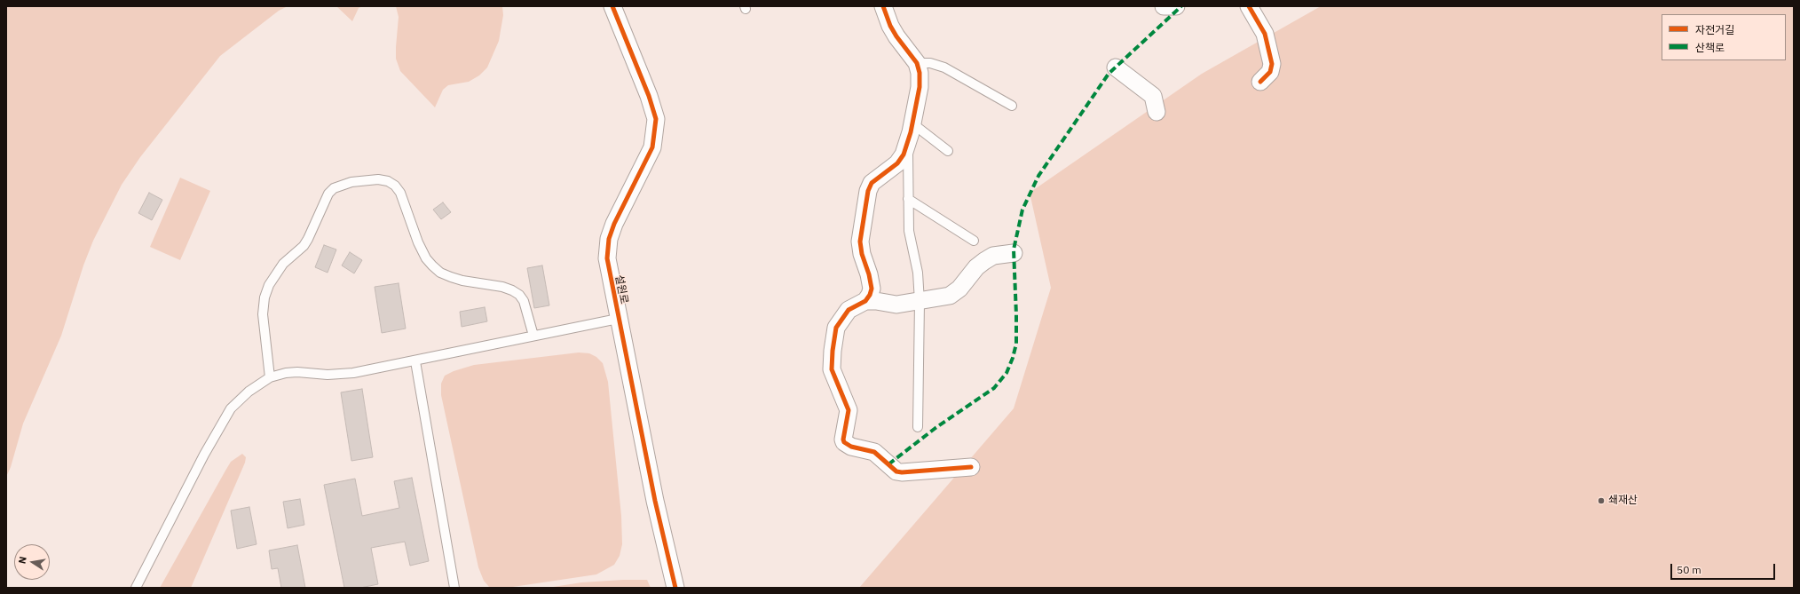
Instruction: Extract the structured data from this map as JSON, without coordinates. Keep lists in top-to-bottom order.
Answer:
{
  "streets": {
    "street": ["설원로"]
  },
  "places": ["쇄재산"],
  "legend": ["자전거길", "산책로"],
  "scale_bar": "50 m",
  "north": "left"
}
